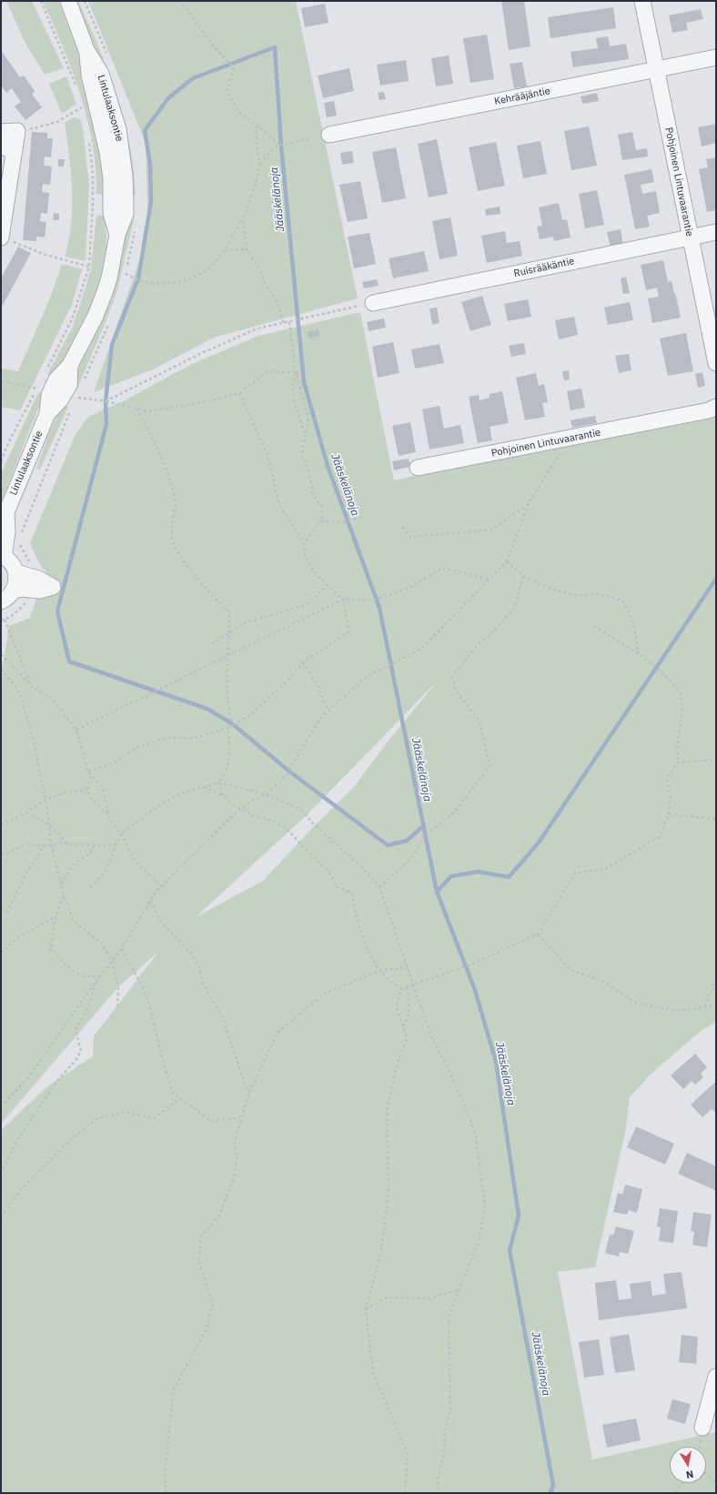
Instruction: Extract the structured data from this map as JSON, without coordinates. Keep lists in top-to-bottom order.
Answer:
{
  "streets": {
    "street": [
      "Kehrääjäntie",
      "Lintulaaksontie",
      "Pohjoinen Lintuvaarantie",
      "Ruisrääkäntie"
    ]
  },
  "crossings": [
    ["Kehrääjäntie", "Pohjoinen Lintuvaarantie"],
    ["Pohjoinen Lintuvaarantie", "Ruisrääkäntie"]
  ],
  "water": ["Jääskelänoja"],
  "north": "bottom"
}
